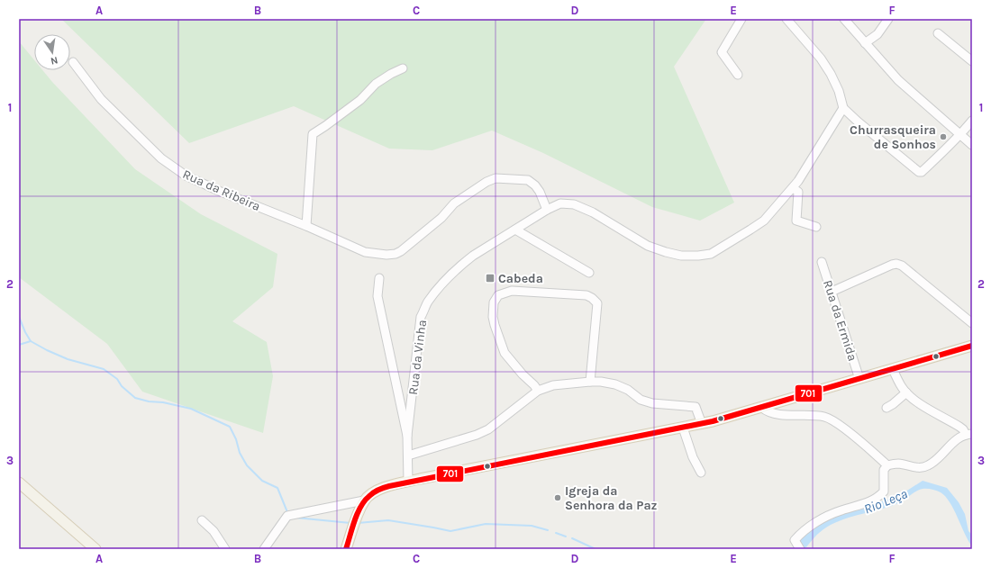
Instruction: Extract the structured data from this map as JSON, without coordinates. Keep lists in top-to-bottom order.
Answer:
{
  "streets": {
    "street": ["Rua da Ribeira", "Rua da Ermida", "Rua da Vinha"]
  },
  "crossings": [
    ["Rua da Ribeira", "Rua da Vinha"]
  ],
  "water": ["Rio Leça"],
  "places": {
    "other": ["Churrasqueira de Sonhos", "Igreja da Senhora da Paz"],
    "transit": ["Cabeda"]
  },
  "lines": ["transit line 701"],
  "north": "bottom",
  "grid": {
    "columns": [
      "A",
      "B",
      "C",
      "D",
      "E",
      "F"
    ],
    "rows": ["1", "2", "3"]
  }
}
